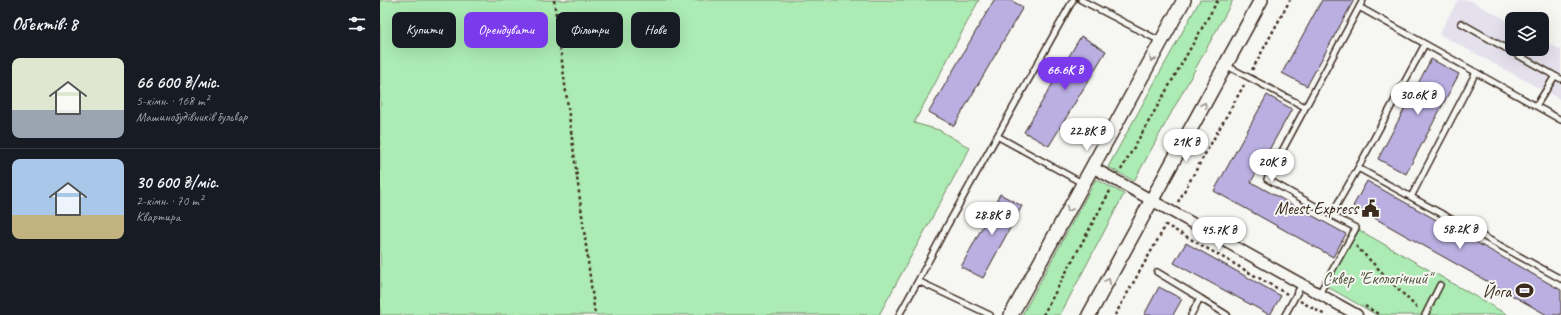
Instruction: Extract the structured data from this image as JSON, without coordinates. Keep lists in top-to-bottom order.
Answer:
{
  "parks": ["Сквер \"Екологічний\""],
  "places": {
    "public building": ["Meest Express"],
    "sports": ["Йога"]
  },
  "page": {
    "heading": "Об’єктів: 8",
    "chip": [
      "Купити",
      "Орендувати",
      "Фільтри",
      "Нове"
    ],
    "list": [
      {
        "name": "66 600 ₴/міс.",
        "note": "5-кімн. · 168 m² · Машинобудівників бульвар"
      },
      {
        "name": "30 600 ₴/міс.",
        "note": "2-кімн. · 70 m² · Квартира"
      }
    ],
    "price": [
      "66.6K ₴",
      "30.6K ₴",
      "22.8K ₴",
      "21K ₴",
      "20K ₴",
      "28.8K ₴",
      "58.2K ₴",
      "45.7K ₴"
    ]
  }
}
